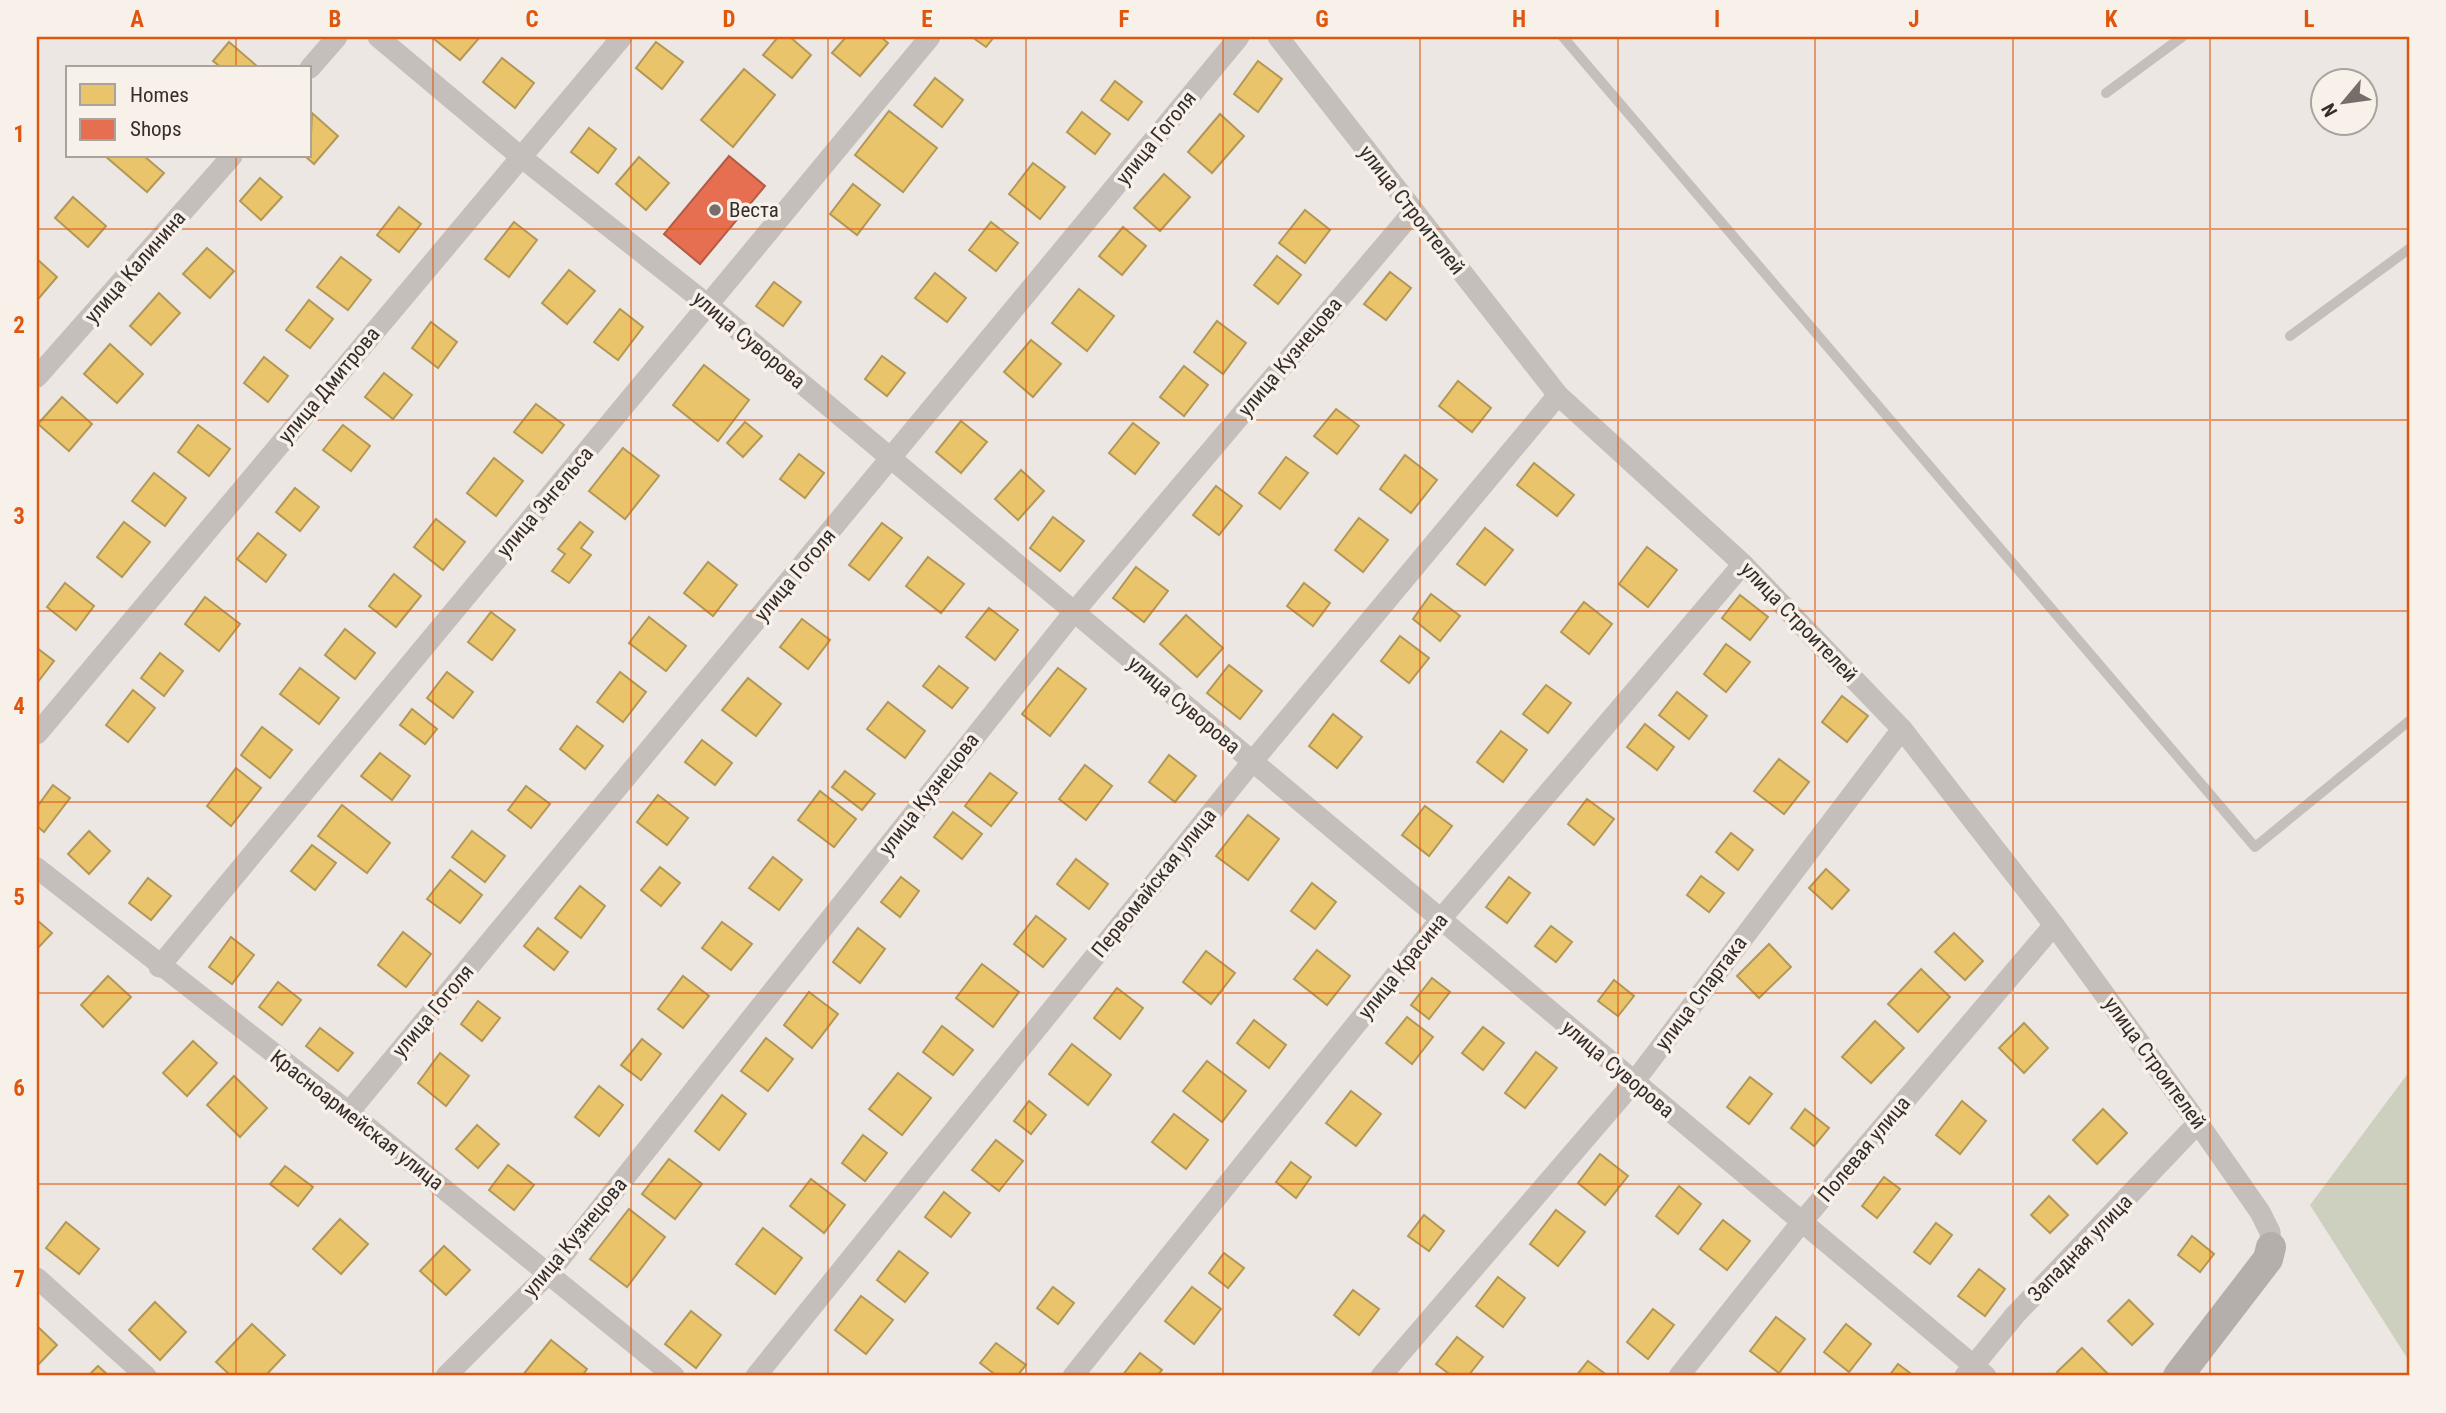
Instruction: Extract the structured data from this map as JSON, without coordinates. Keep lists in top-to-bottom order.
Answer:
{
  "streets": {
    "street": [
      "улица Гоголя",
      "улица Строителей",
      "улица Калинина",
      "улица Суворова",
      "улица Кузнецова",
      "улица Дмитрова",
      "улица Энгельса",
      "Первомайская улица",
      "улица Красина",
      "улица Спартака",
      "Красноармейская улица",
      "Полевая улица",
      "Западная улица"
    ]
  },
  "crossings": [
    ["улица Гоголя", "улица Суворова"],
    ["улица Гоголя", "Красноармейская улица"],
    ["улица Строителей", "улица Кузнецова"],
    ["улица Строителей", "Первомайская улица"],
    ["улица Строителей", "улица Красина"],
    ["улица Строителей", "улица Спартака"],
    ["улица Строителей", "Полевая улица"],
    ["улица Строителей", "Западная улица"],
    ["улица Суворова", "улица Кузнецова"],
    ["улица Суворова", "улица Дмитрова"],
    ["улица Суворова", "улица Энгельса"],
    ["улица Суворова", "Первомайская улица"],
    ["улица Суворова", "улица Красина"],
    ["улица Суворова", "улица Спартака"],
    ["улица Суворова", "Полевая улица"],
    ["улица Суворова", "Западная улица"],
    ["улица Кузнецова", "Красноармейская улица"],
    ["улица Энгельса", "Красноармейская улица"]
  ],
  "places": ["Веста"],
  "legend": ["Homes", "Shops"],
  "north": "bottom left",
  "grid": {
    "columns": [
      "A",
      "B",
      "C",
      "D",
      "E",
      "F",
      "G",
      "H",
      "I",
      "J",
      "K",
      "L"
    ],
    "rows": [
      "1",
      "2",
      "3",
      "4",
      "5",
      "6",
      "7"
    ]
  }
}
